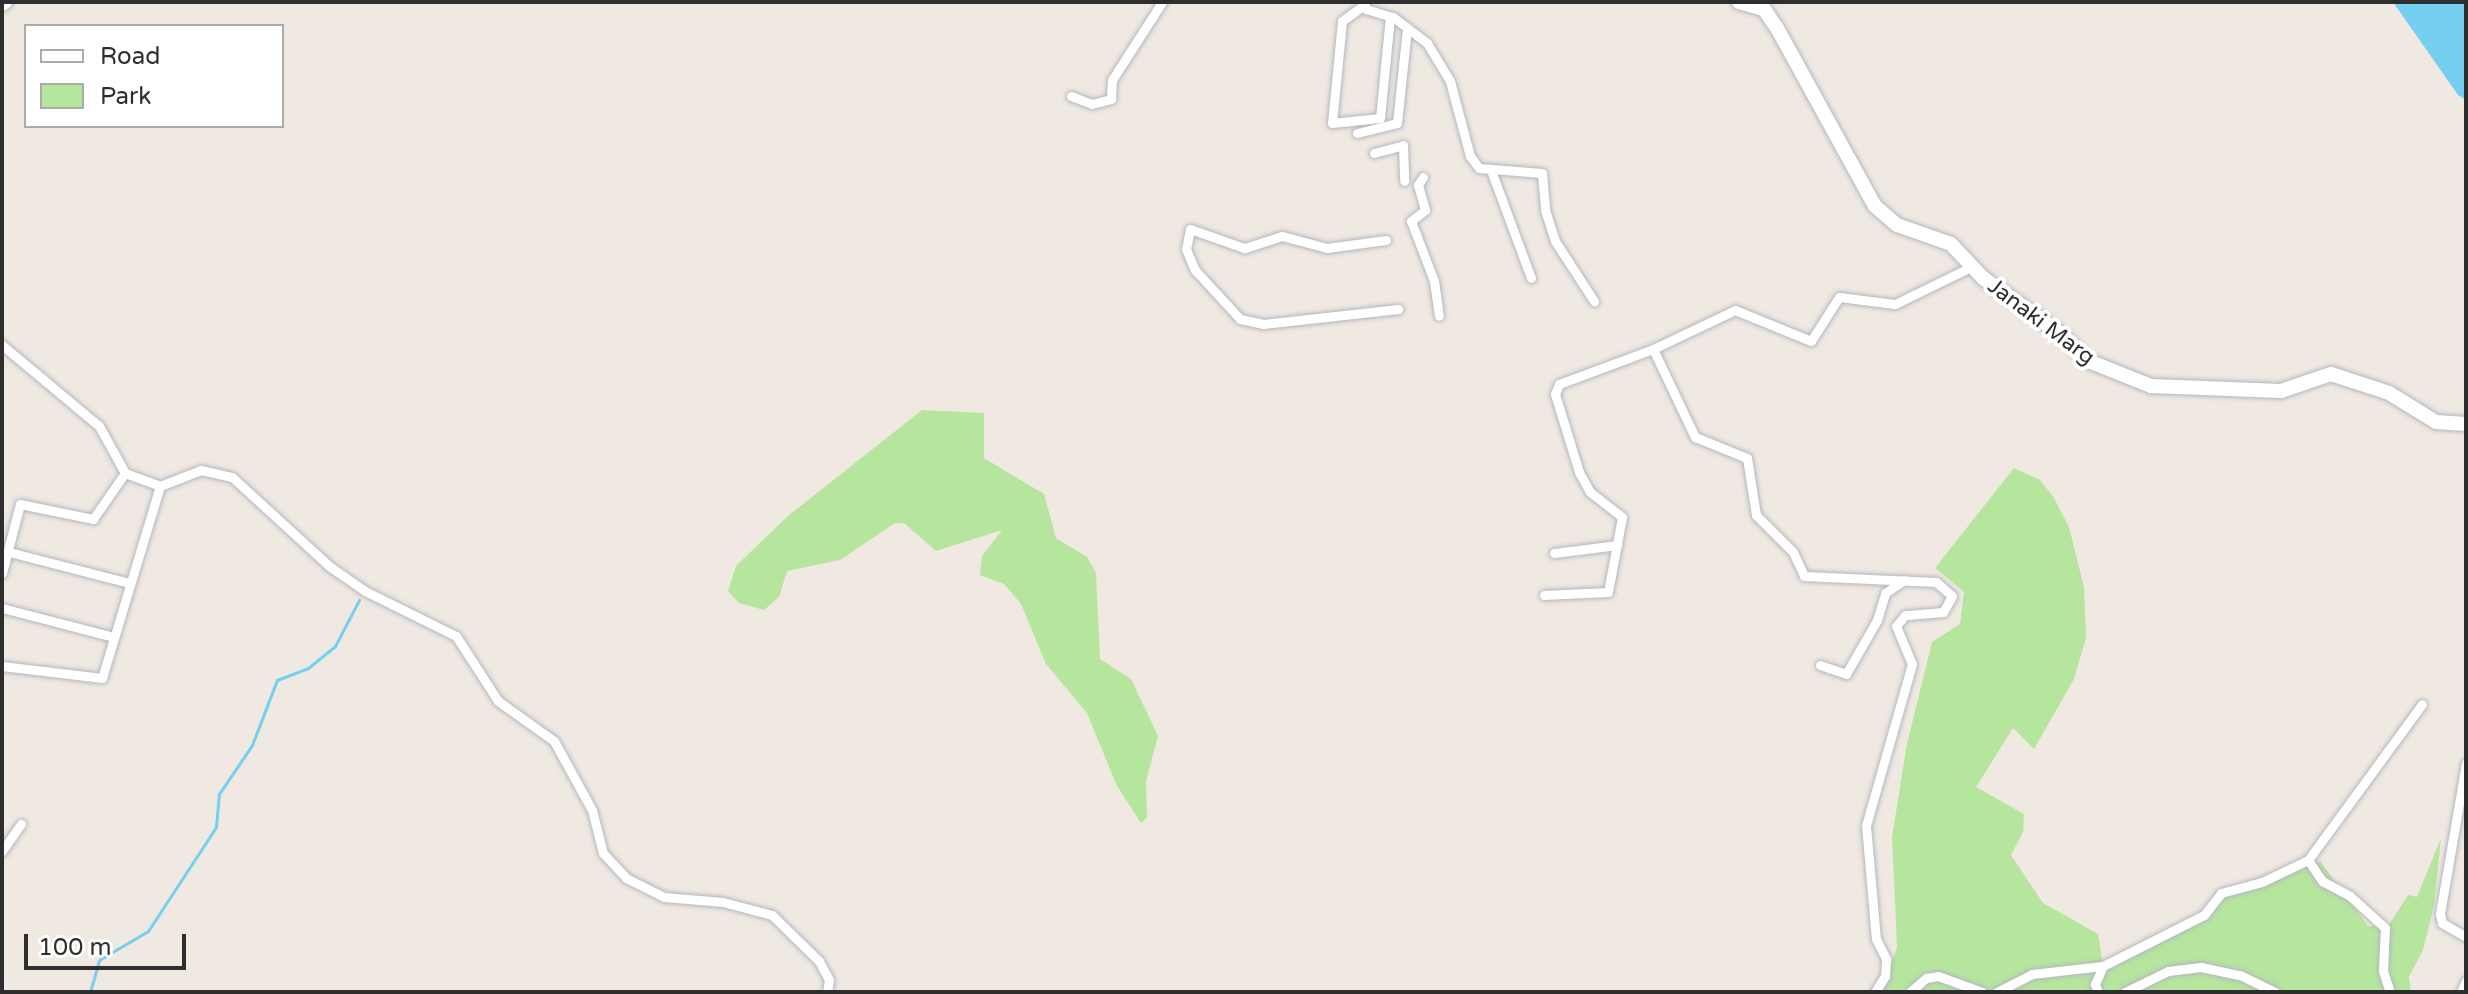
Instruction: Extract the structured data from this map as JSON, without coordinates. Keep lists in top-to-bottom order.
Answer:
{
  "streets": {
    "street": ["Janaki Marg"]
  },
  "legend": ["Road", "Park"],
  "scale_bar": "100 m"
}
